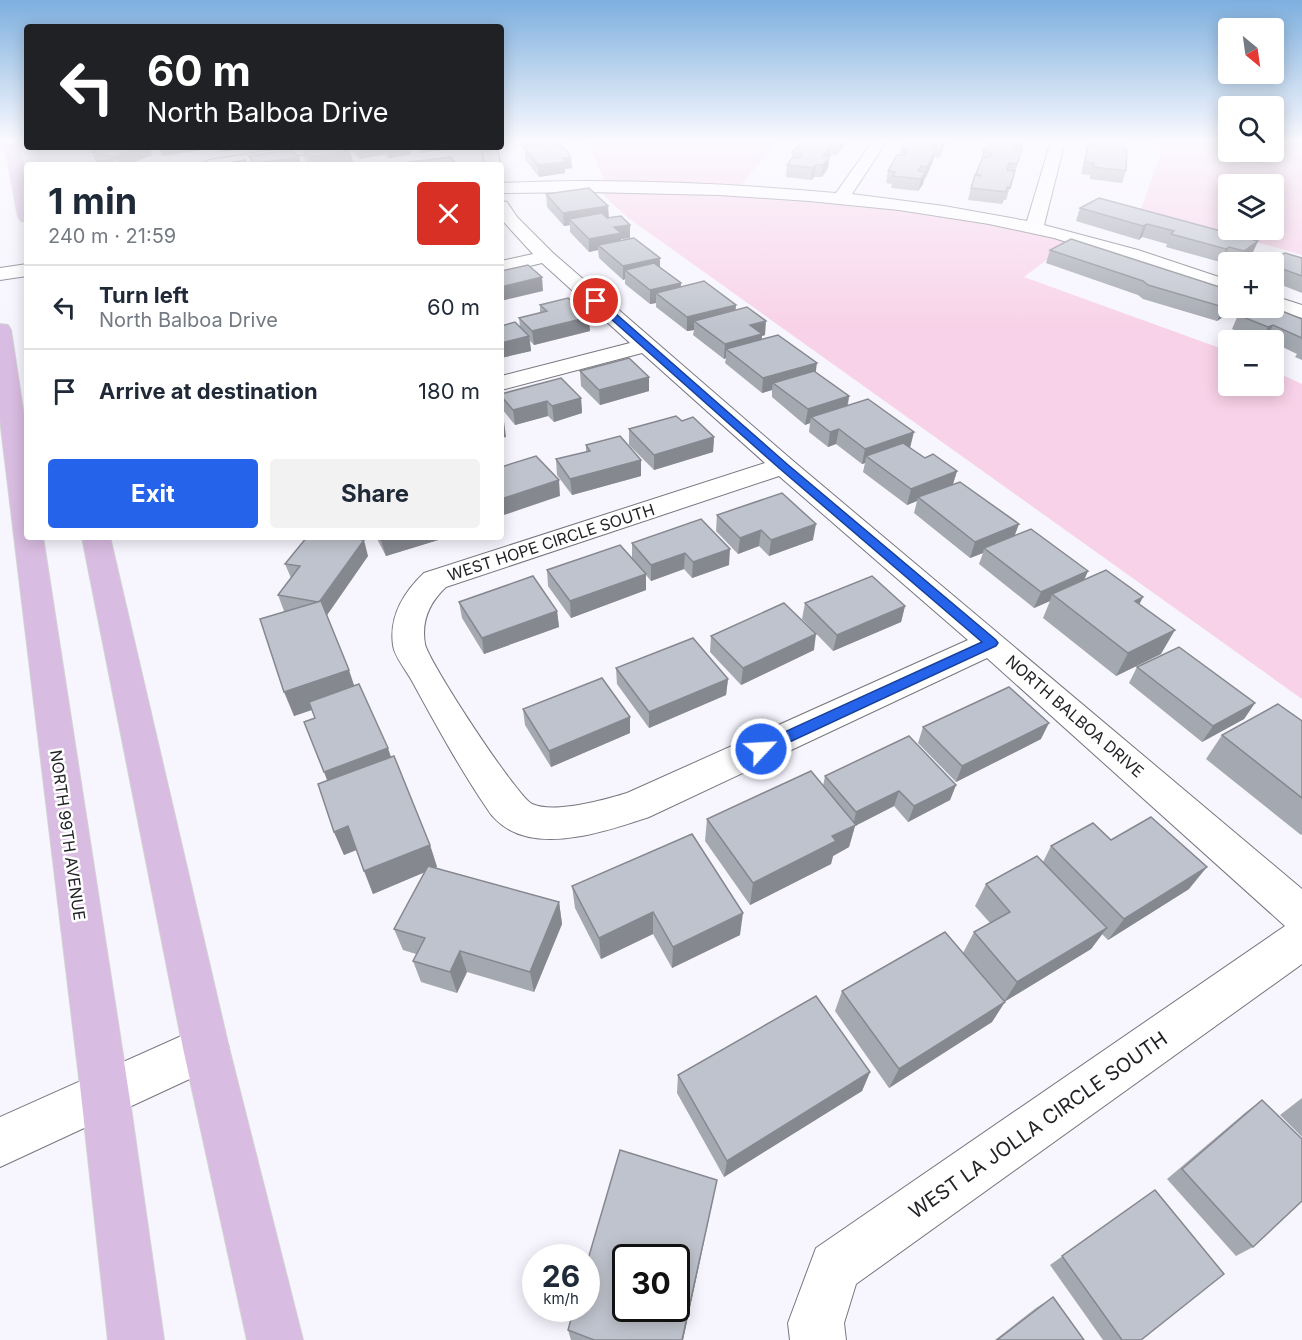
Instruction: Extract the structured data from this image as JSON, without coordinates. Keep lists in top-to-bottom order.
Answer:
{
  "streets": {
    "main road": ["NORTH 99TH AVENUE"],
    "street": ["WEST HOPE CIRCLE SOUTH", "NORTH BALBOA DRIVE", "WEST LA JOLLA CIRCLE SOUTH"]
  },
  "crossings": [
    ["WEST HOPE CIRCLE SOUTH", "NORTH BALBOA DRIVE"]
  ],
  "north": "bottom right",
  "page": {
    "map_buttons": ["+", "−"],
    "turn": ["60 m", "North Balboa Drive"],
    "heading": ["1 min", "240 m · 21:59"],
    "list": [
      {
        "name": "Turn left",
        "note": "North Balboa Drive",
        "value": "60 m"
      },
      {
        "name": "Arrive at destination",
        "value": "180 m"
      }
    ],
    "buttons": ["Exit", "Share"],
    "speed": "26 km/h",
    "limit": "30"
  }
}
